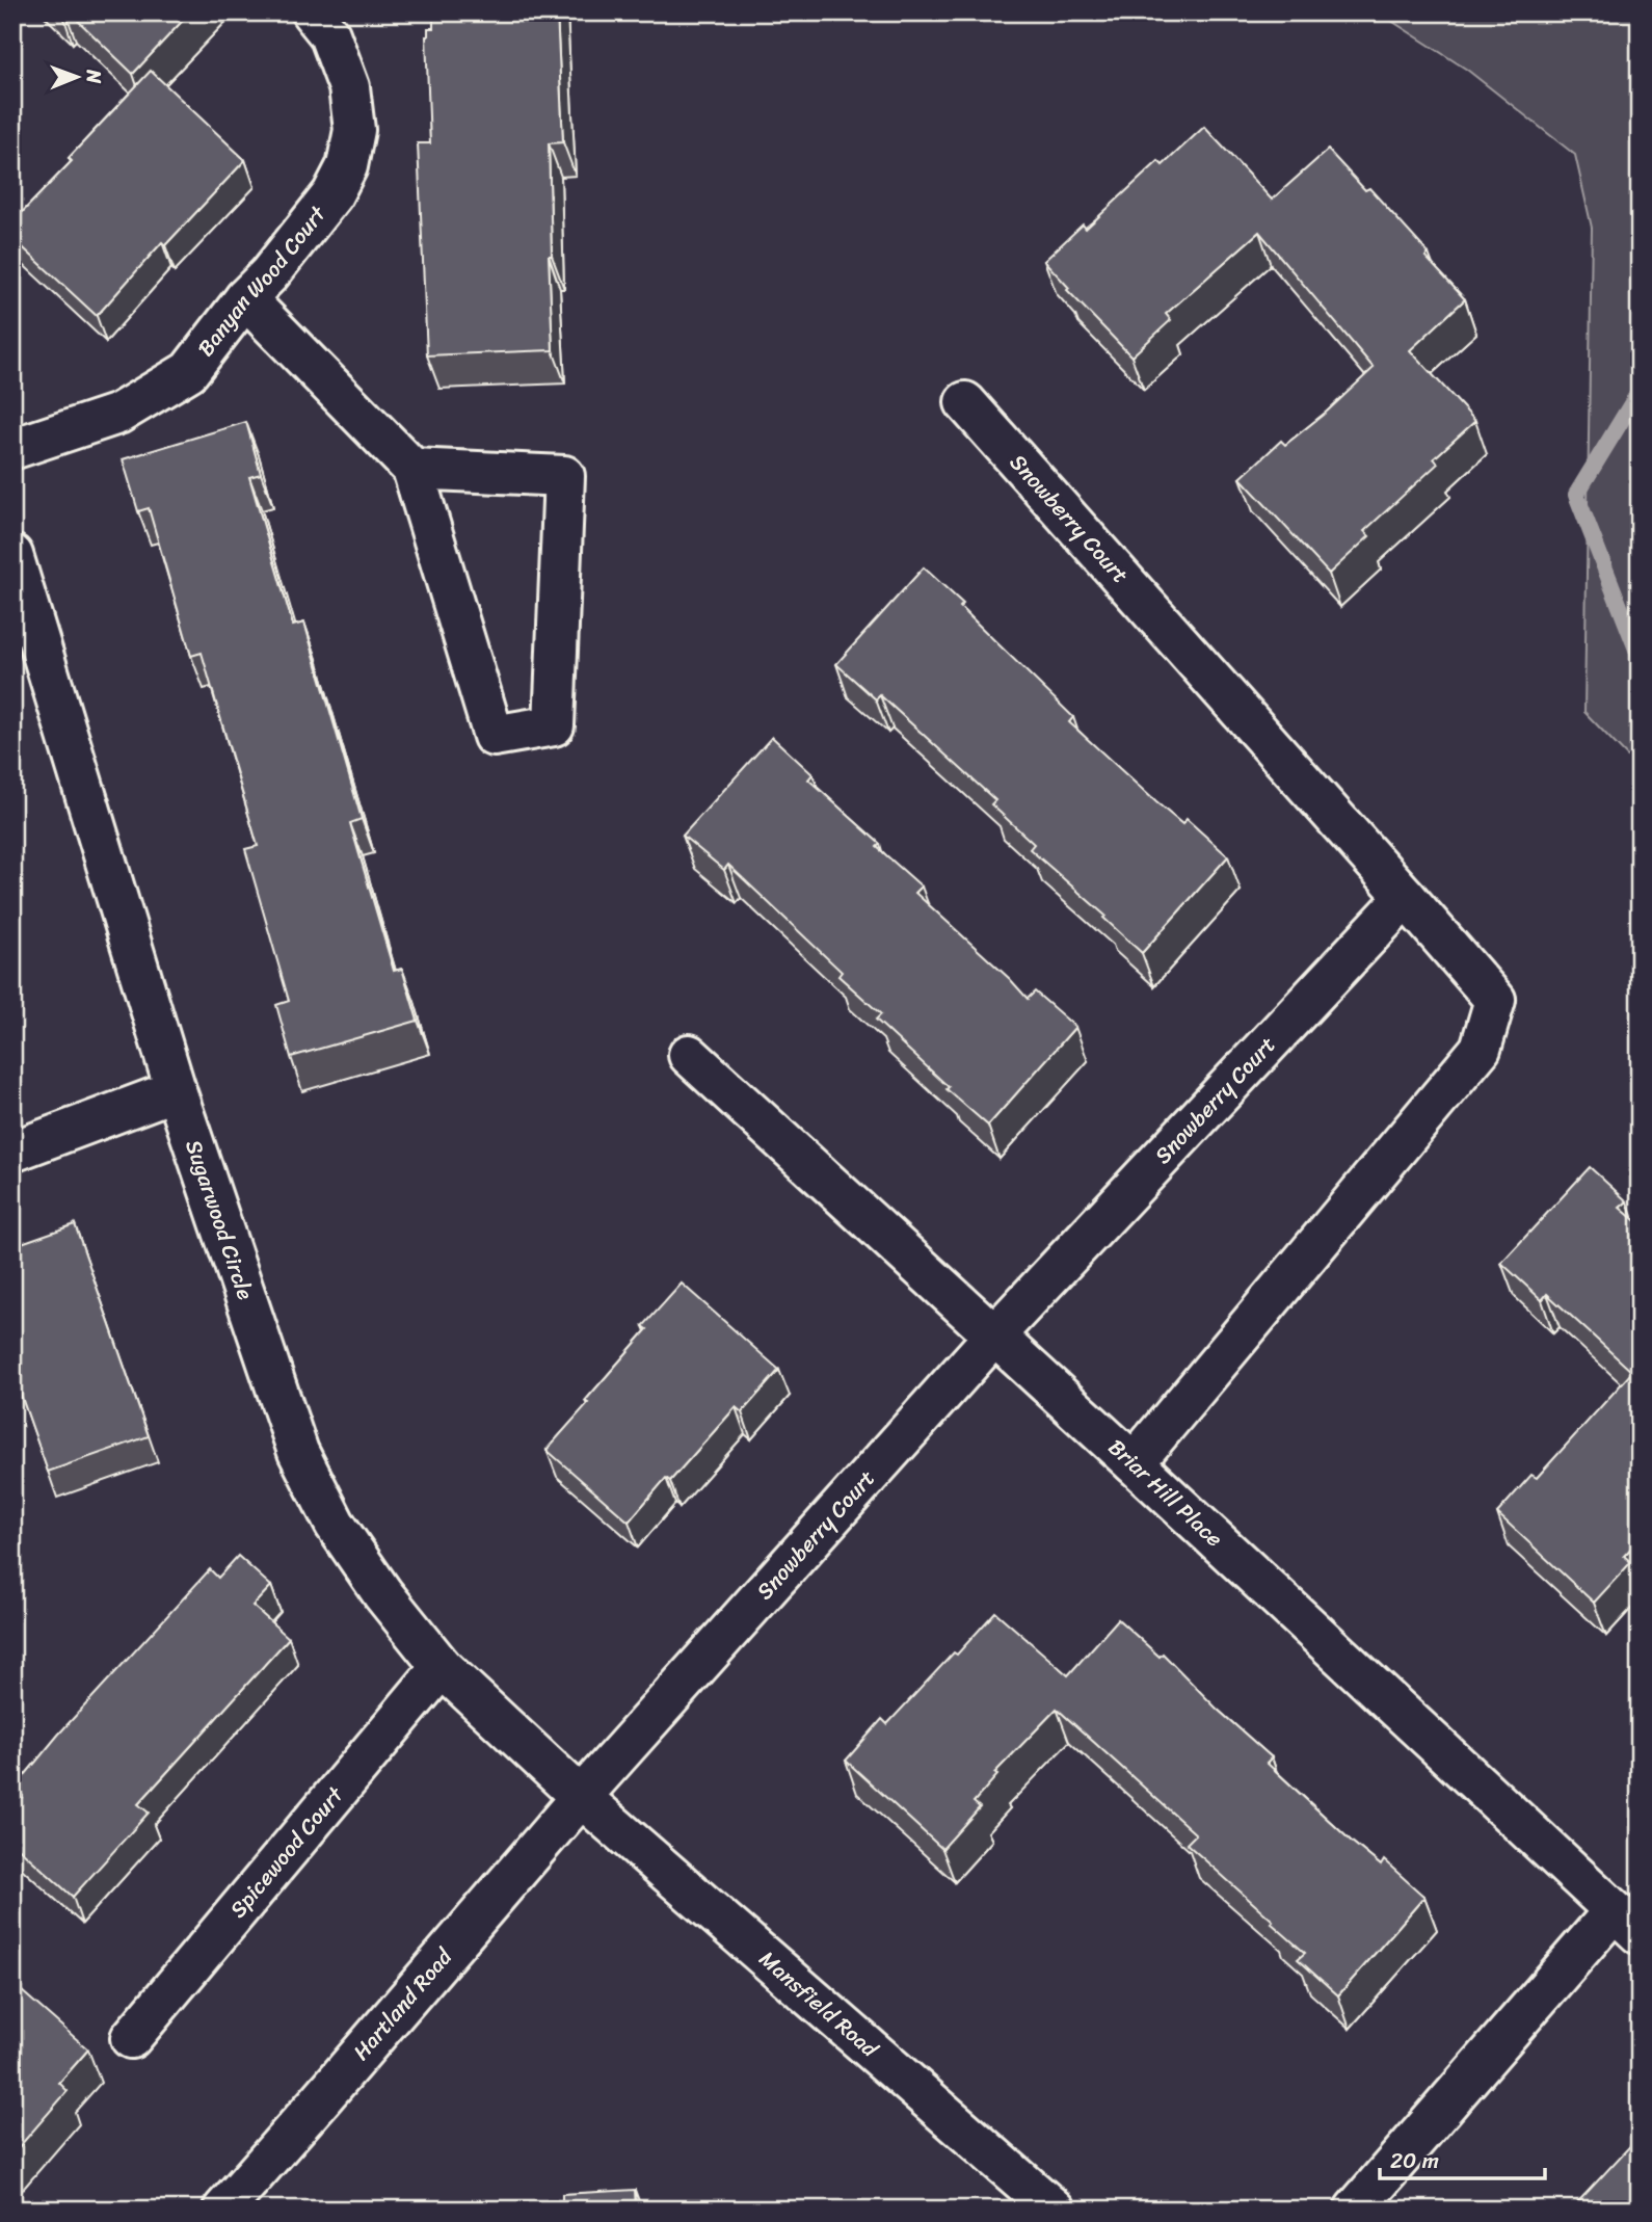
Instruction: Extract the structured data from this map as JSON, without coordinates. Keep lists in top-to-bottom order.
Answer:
{
  "streets": {
    "street": [
      "Banyan Wood Court",
      "Snowberry Court",
      "Sugarwood Circle",
      "Briar Hill Place",
      "Spicewood Court",
      "Hartland Road",
      "Mansfield Road"
    ]
  },
  "crossings": [
    ["Snowberry Court", "Sugarwood Circle"],
    ["Snowberry Court", "Briar Hill Place"],
    ["Snowberry Court", "Hartland Road"],
    ["Snowberry Court", "Mansfield Road"],
    ["Sugarwood Circle", "Spicewood Court"],
    ["Sugarwood Circle", "Hartland Road"],
    ["Sugarwood Circle", "Mansfield Road"],
    ["Hartland Road", "Mansfield Road"]
  ],
  "scale_bar": "20 m",
  "north": "right"
}
